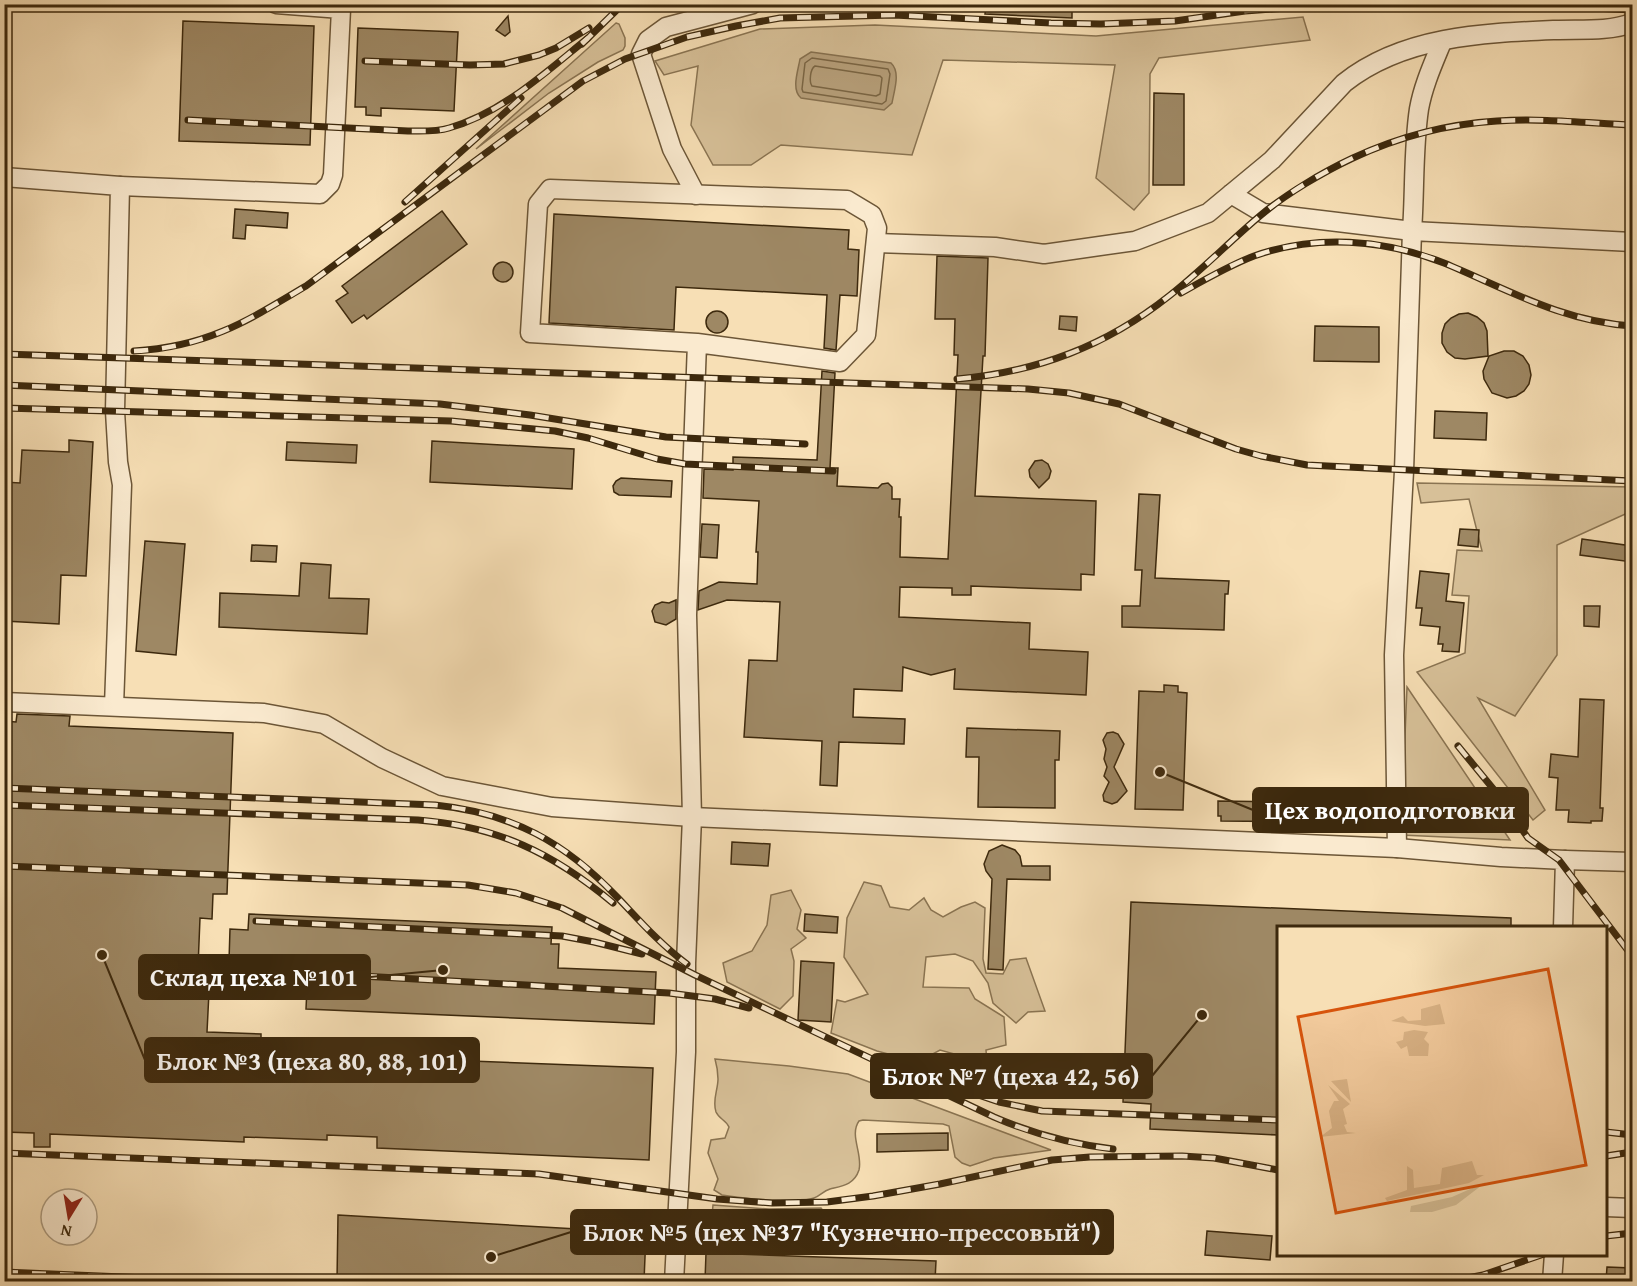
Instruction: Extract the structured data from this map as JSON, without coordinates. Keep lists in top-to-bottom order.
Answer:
{
  "places": [
    "Цех водоподготовки",
    "Блок №3 (цеха 80, 88, 101)",
    "Склад цеха №101",
    "Блок №7 (цеха 42, 56)",
    "Блок №5 (цех №37 \"Кузнечно-прессовый\")"
  ],
  "north": "bottom"
}
